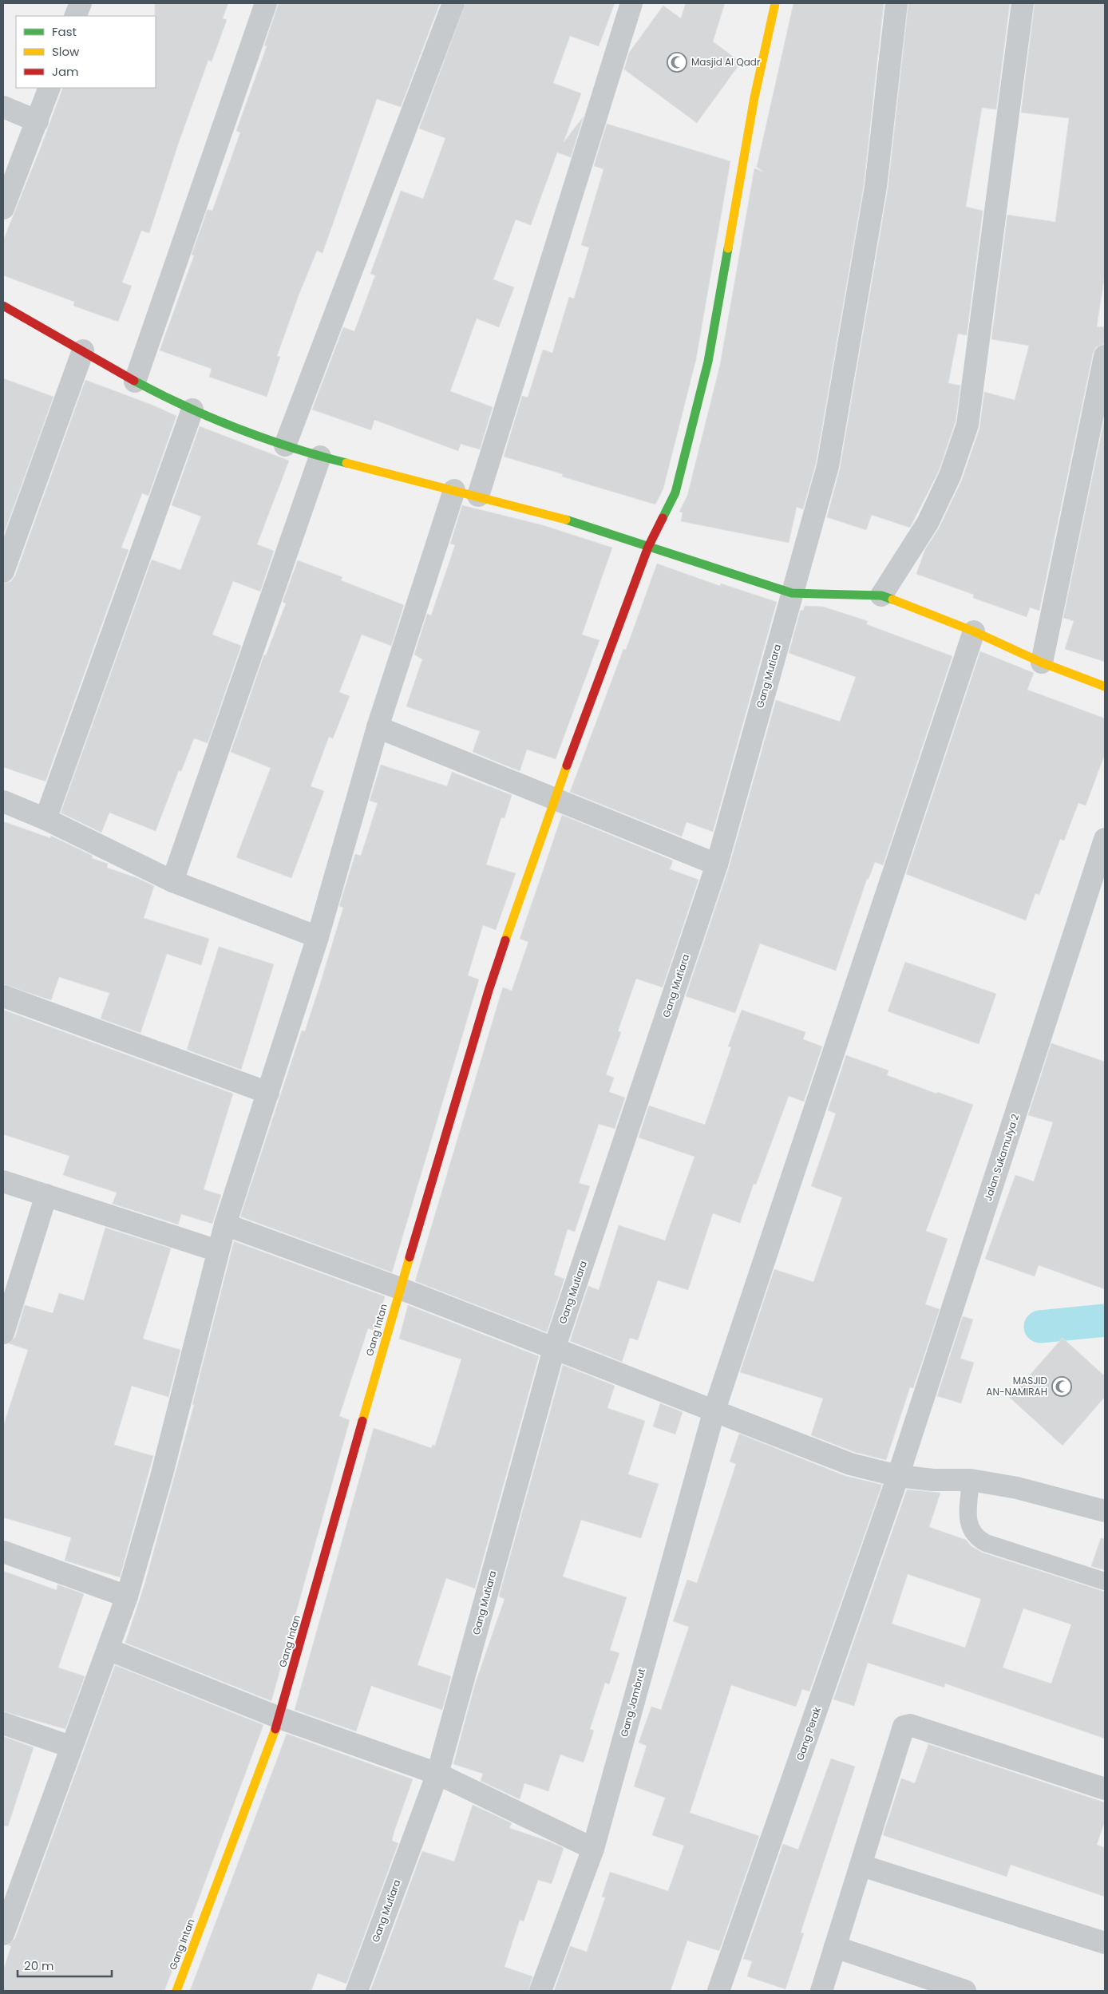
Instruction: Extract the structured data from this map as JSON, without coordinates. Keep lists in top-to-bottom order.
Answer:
{
  "streets": {
    "street": [
      "Gang Mutiara",
      "Jalan Sukamulya 2",
      "Gang Intan",
      "Gang Jambrut",
      "Gang Perak"
    ]
  },
  "crossings": [
    ["Jalan Sukamulya 2", "Gang Perak"]
  ],
  "places": {
    "mosque": ["Masjid Al Qadr", "MASJID AN-NAMIRAH"]
  },
  "legend": ["Fast", "Slow", "Jam"],
  "scale_bar": "20 m"
}
